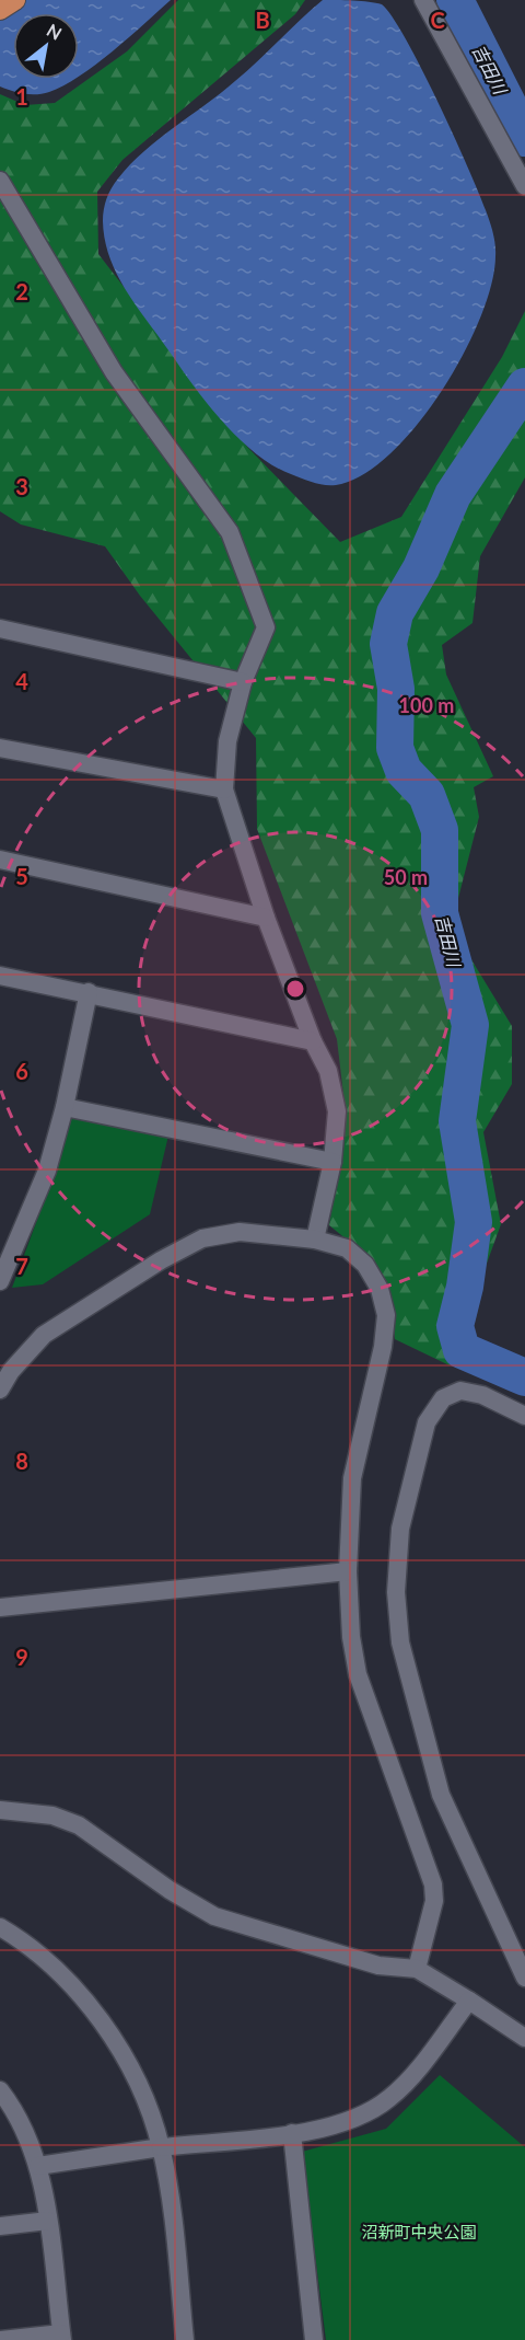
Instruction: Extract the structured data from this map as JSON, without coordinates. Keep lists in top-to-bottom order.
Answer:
{
  "water": ["吉田川"],
  "parks": ["沼新町中央公園"],
  "north": "top right",
  "grid": {
    "columns": ["B", "C"],
    "rows": [
      "1",
      "2",
      "3",
      "4",
      "5",
      "6",
      "7",
      "8",
      "9"
    ]
  },
  "rings": ["100 m", "50 m"]
}
